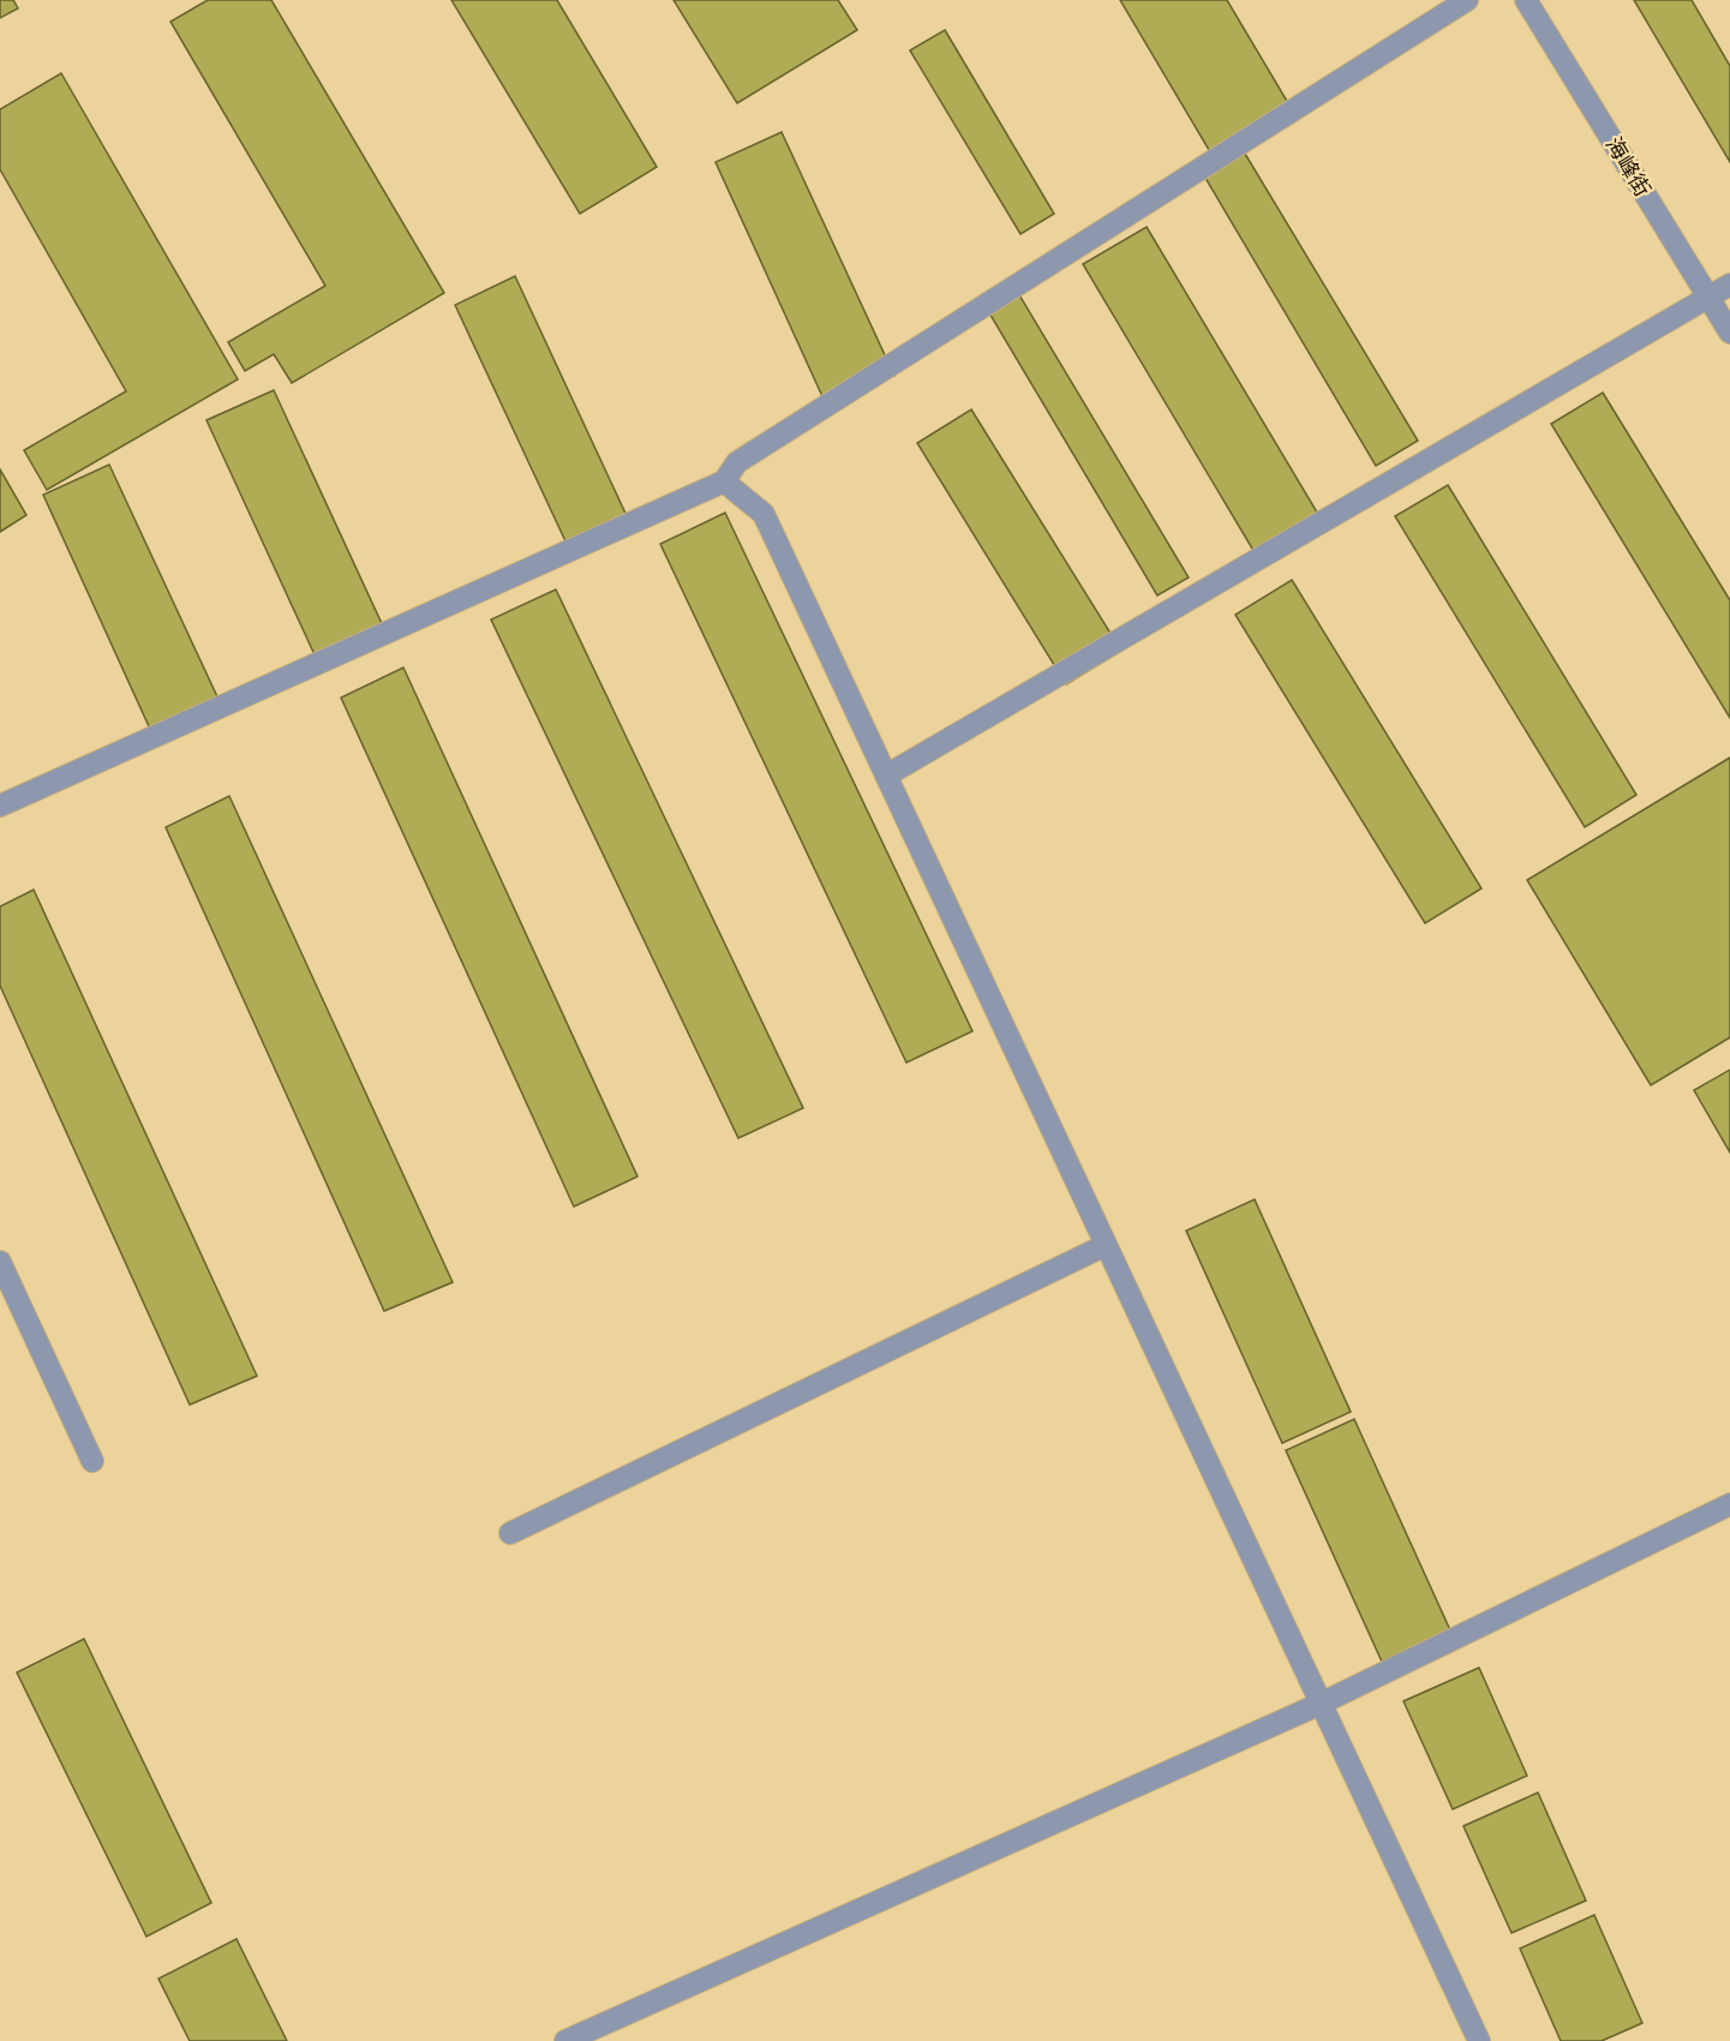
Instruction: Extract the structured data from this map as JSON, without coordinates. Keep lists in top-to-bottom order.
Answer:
{
  "streets": {
    "street": ["海峰街"]
  }
}
